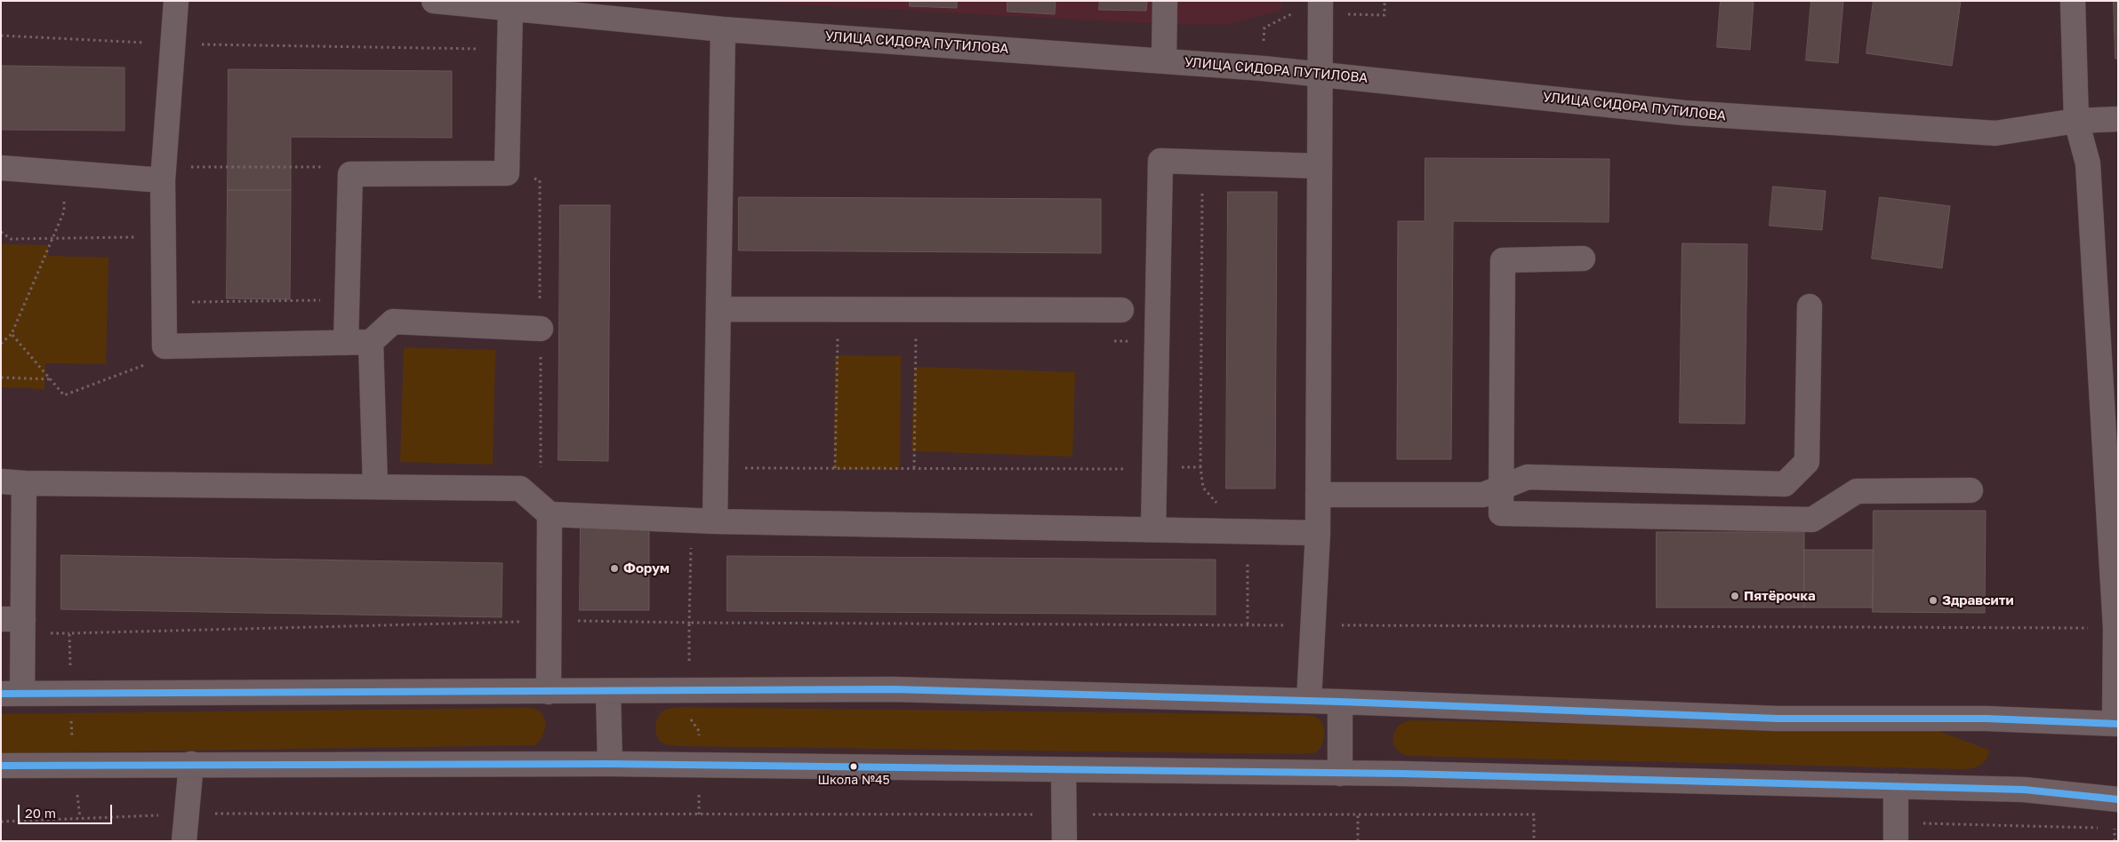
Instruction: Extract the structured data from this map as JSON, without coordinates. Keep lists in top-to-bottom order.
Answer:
{
  "streets": {
    "street": ["УЛИЦА СИДОРА ПУТИЛОВА"]
  },
  "places": [
    "Форум",
    "Пятёрочка",
    "Здравсити",
    "Школа №45"
  ],
  "scale_bar": "20 m"
}
